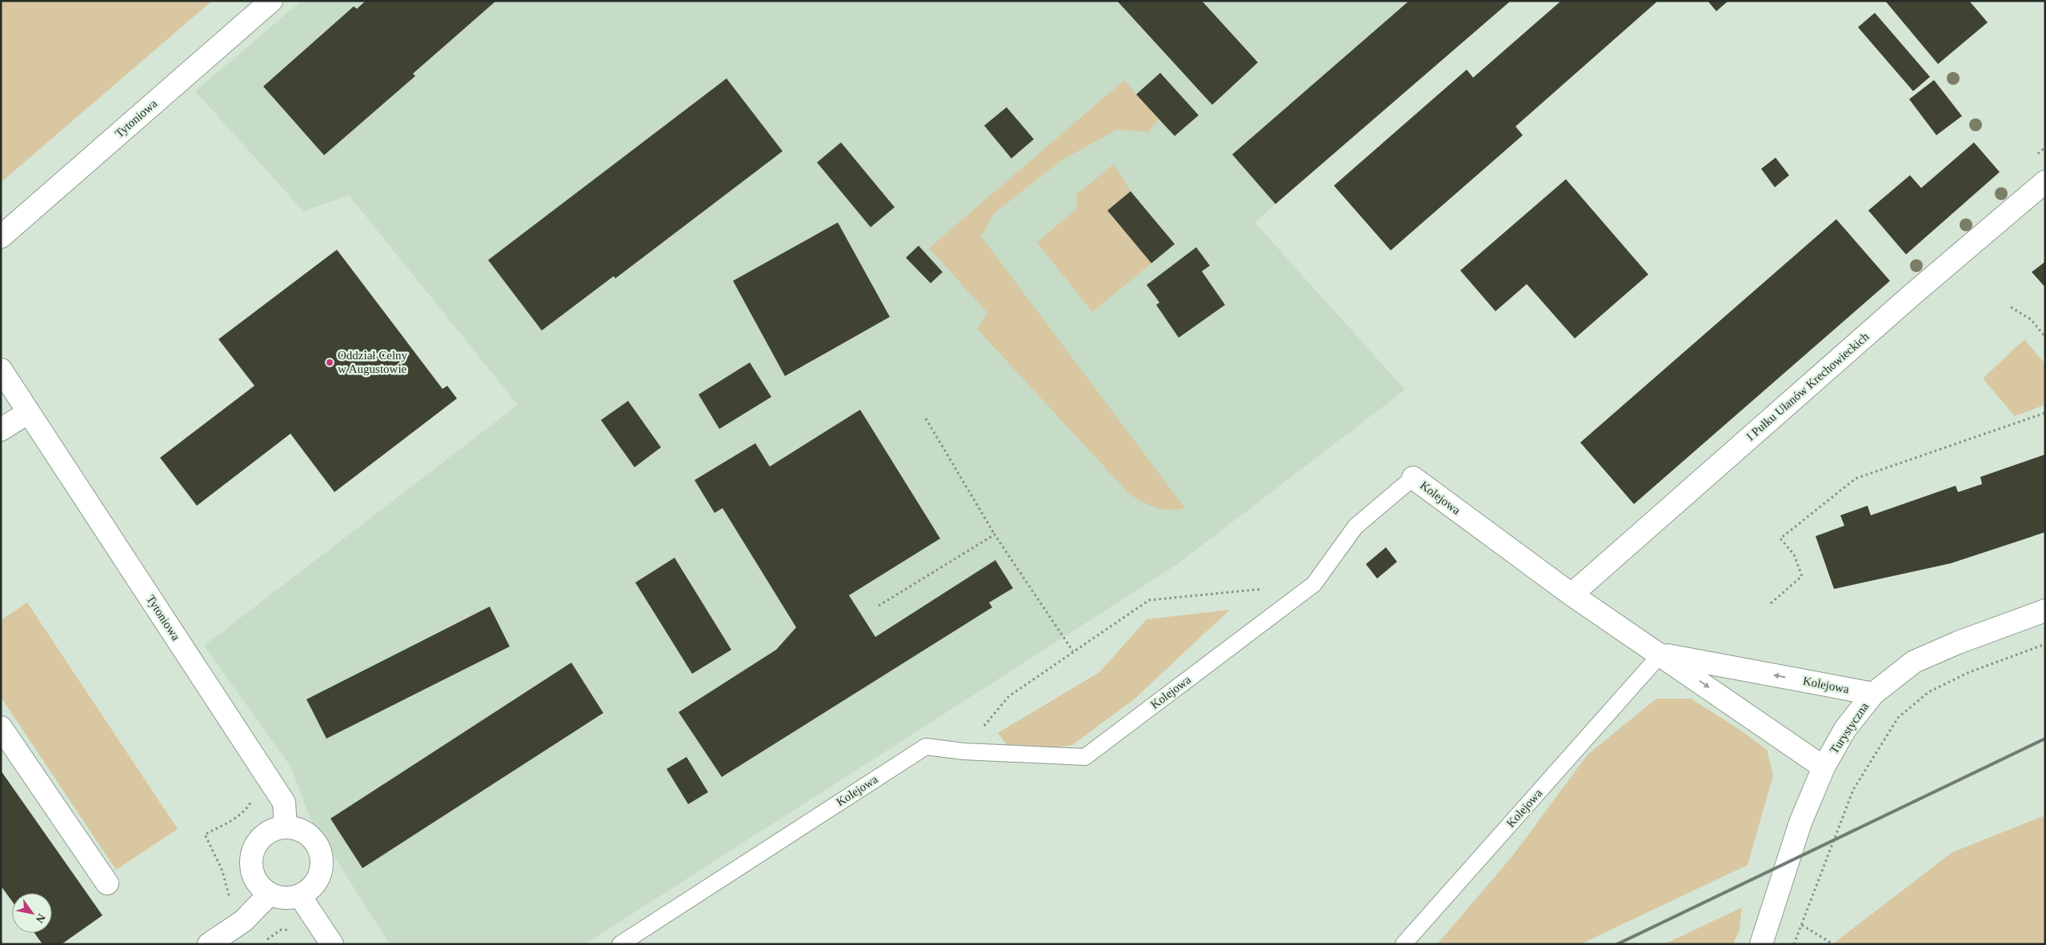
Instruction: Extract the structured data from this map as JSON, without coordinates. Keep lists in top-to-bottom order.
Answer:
{
  "streets": {
    "street": [
      "Tytoniowa",
      "I Pułku Ułanów Krechowieckich",
      "Kolejowa",
      "Turystyczna"
    ]
  },
  "crossings": [
    ["I Pułku Ułanów Krechowieckich", "Kolejowa"],
    ["Kolejowa", "Turystyczna"]
  ],
  "places": ["Oddział Celny w Augustowie"],
  "north": "bottom right"
}
